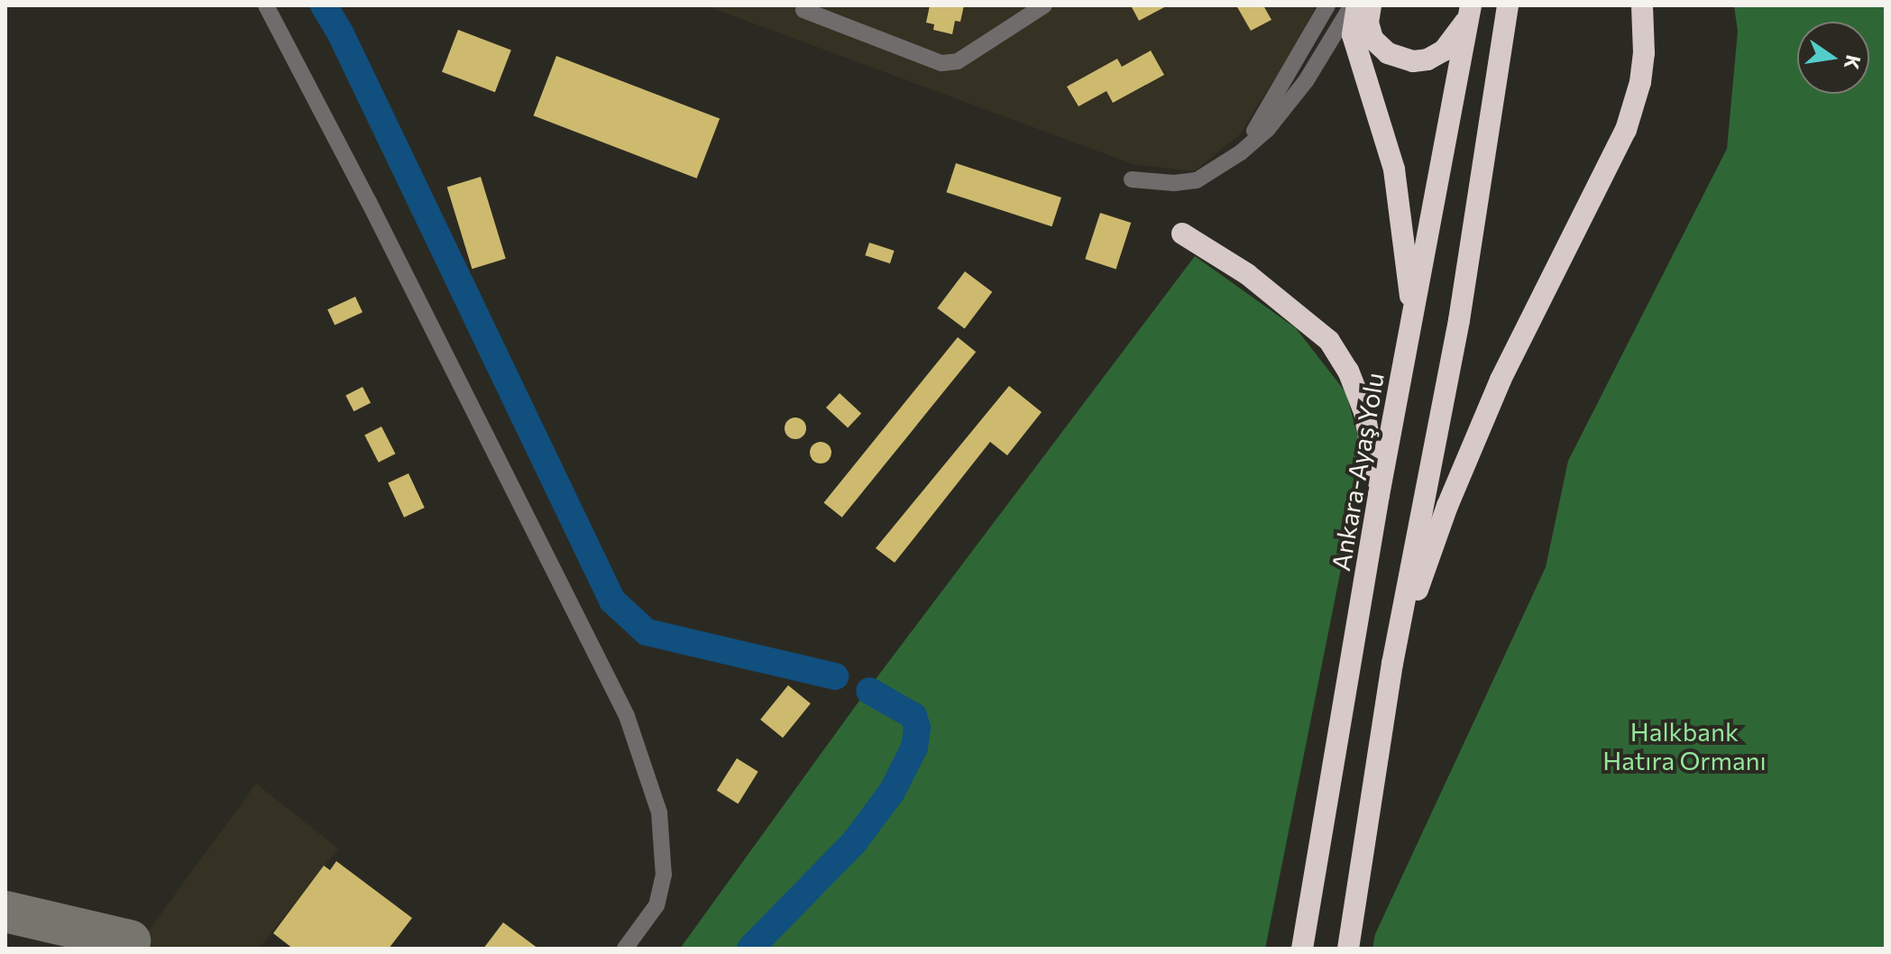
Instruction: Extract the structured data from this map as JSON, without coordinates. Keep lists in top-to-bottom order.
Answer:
{
  "streets": {
    "highway": ["Ankara-Ayaş Yolu"]
  },
  "parks": ["Halkbank Hatıra Ormanı"],
  "north": "right"
}
